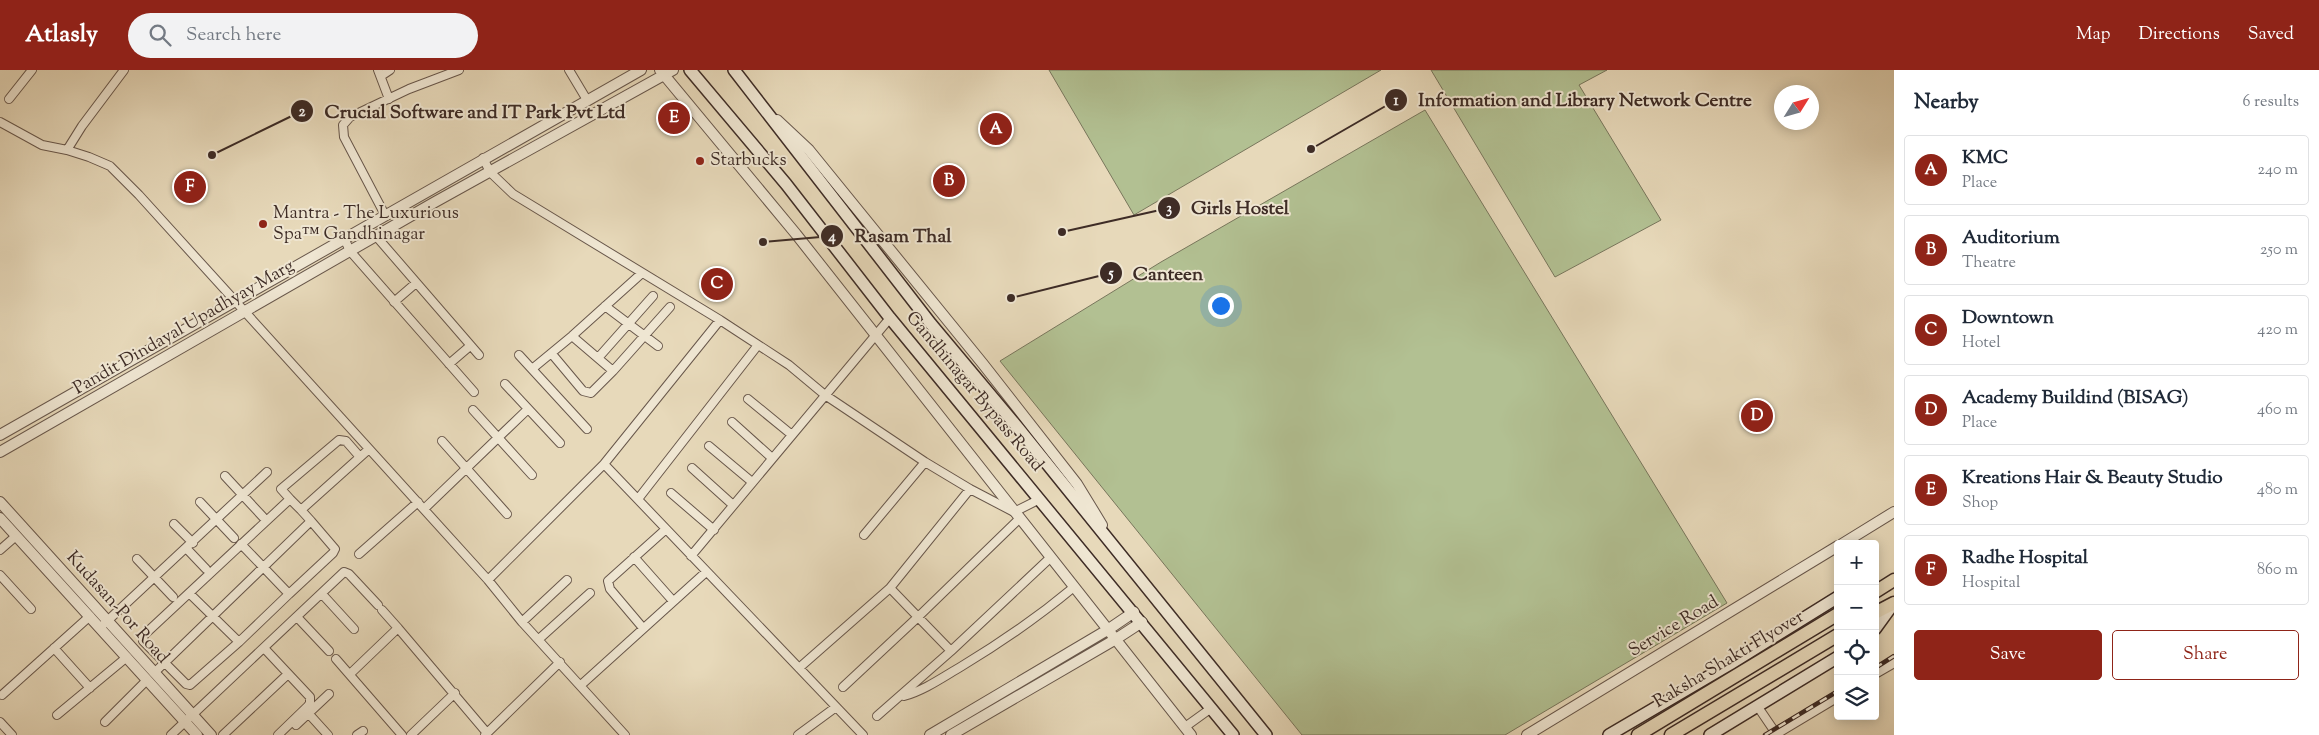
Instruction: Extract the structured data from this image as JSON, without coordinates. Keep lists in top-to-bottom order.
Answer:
{
  "streets": {
    "main road": ["Gandhinagar Bypass Road", "Raksha Shakti Flyover"],
    "street": ["Pandit Dindayal Upadhyay Marg", "Kudasan-Por Road", "Service Road"]
  },
  "places": [
    "Information and Library Network Centre",
    "Crucial Software and IT Park Pvt Ltd",
    "Starbucks",
    "Mantra - The Luxurious Spa™ Gandhinagar",
    "Girls Hostel",
    "Rasam Thal",
    "Canteen"
  ],
  "north": "top right",
  "page": {
    "header": "Atlasly",
    "search": "Search here",
    "nav": ["Map", "Directions", "Saved"],
    "heading": ["Nearby", "6 results"],
    "pins": [
      "E",
      "A",
      "B",
      "F",
      "C",
      "D"
    ],
    "list": [
      {
        "mark": "A",
        "name": "KMC",
        "note": "Place",
        "value": "240 m"
      },
      {
        "mark": "B",
        "name": "Auditorium",
        "note": "Theatre",
        "value": "250 m"
      },
      {
        "mark": "C",
        "name": "Downtown",
        "note": "Hotel",
        "value": "420 m"
      },
      {
        "mark": "D",
        "name": "Academy Buildind (BISAG)",
        "note": "Place",
        "value": "460 m"
      },
      {
        "mark": "E",
        "name": "Kreations Hair & Beauty Studio",
        "note": "Shop",
        "value": "480 m"
      },
      {
        "mark": "F",
        "name": "Radhe Hospital",
        "note": "Hospital",
        "value": "860 m"
      }
    ],
    "map_buttons": ["+", "−"],
    "buttons": ["Save", "Share"]
  }
}
